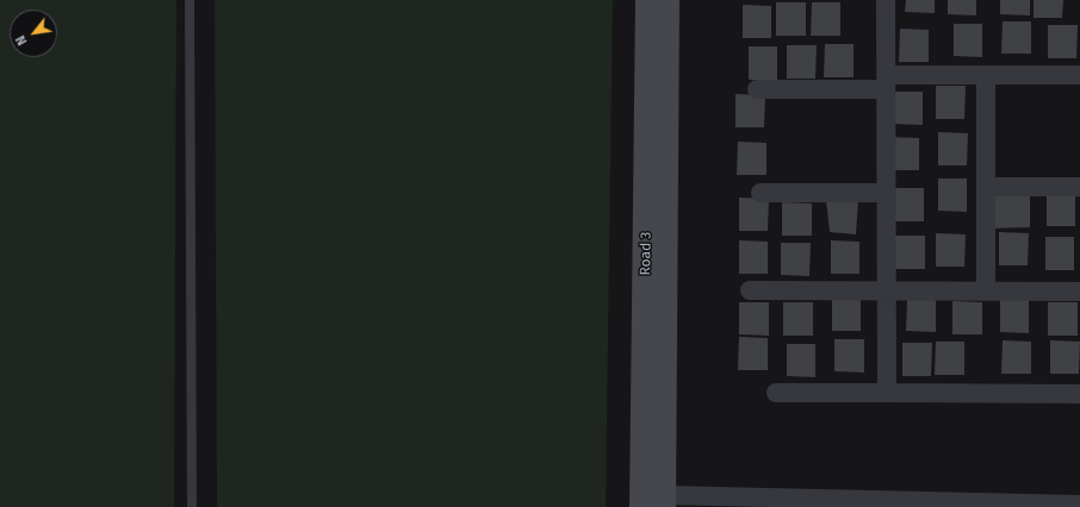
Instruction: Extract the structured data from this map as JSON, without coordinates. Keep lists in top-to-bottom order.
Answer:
{
  "streets": {
    "street": ["Road 3"]
  },
  "north": "bottom left"
}
